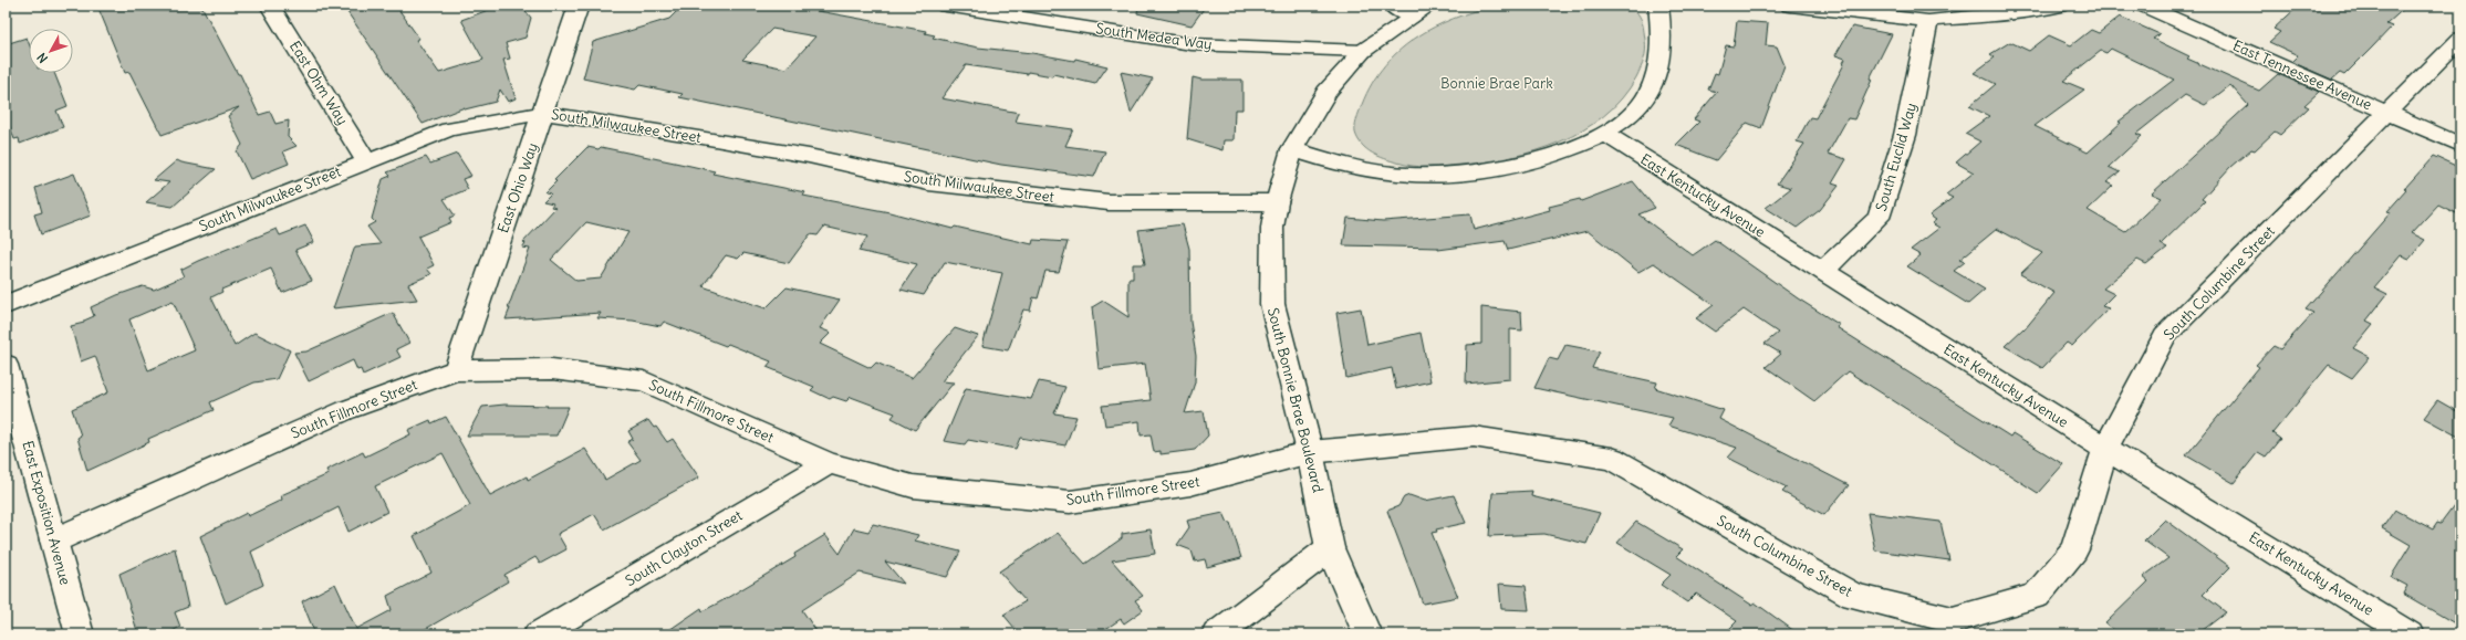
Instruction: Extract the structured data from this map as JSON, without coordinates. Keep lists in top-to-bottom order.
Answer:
{
  "streets": {
    "street": [
      "South Medea Way",
      "East Tennessee Avenue",
      "East Ohm Way",
      "South Milwaukee Street",
      "South Euclid Way",
      "East Ohio Way",
      "East Kentucky Avenue",
      "South Columbine Street",
      "South Bonnie Brae Boulevard",
      "South Fillmore Street",
      "East Exposition Avenue",
      "South Clayton Street"
    ]
  },
  "crossings": [
    ["South Medea Way", "South Bonnie Brae Boulevard"],
    ["East Tennessee Avenue", "South Columbine Street"],
    ["East Ohm Way", "South Milwaukee Street"],
    ["South Milwaukee Street", "East Ohio Way"],
    ["South Milwaukee Street", "South Bonnie Brae Boulevard"],
    ["South Euclid Way", "East Kentucky Avenue"],
    ["East Ohio Way", "South Fillmore Street"],
    ["East Kentucky Avenue", "South Columbine Street"],
    ["South Columbine Street", "South Bonnie Brae Boulevard"],
    ["South Columbine Street", "South Fillmore Street"],
    ["South Bonnie Brae Boulevard", "South Fillmore Street"],
    ["South Fillmore Street", "East Exposition Avenue"],
    ["South Fillmore Street", "South Clayton Street"]
  ],
  "parks": ["Bonnie Brae Park"],
  "north": "bottom left"
}
